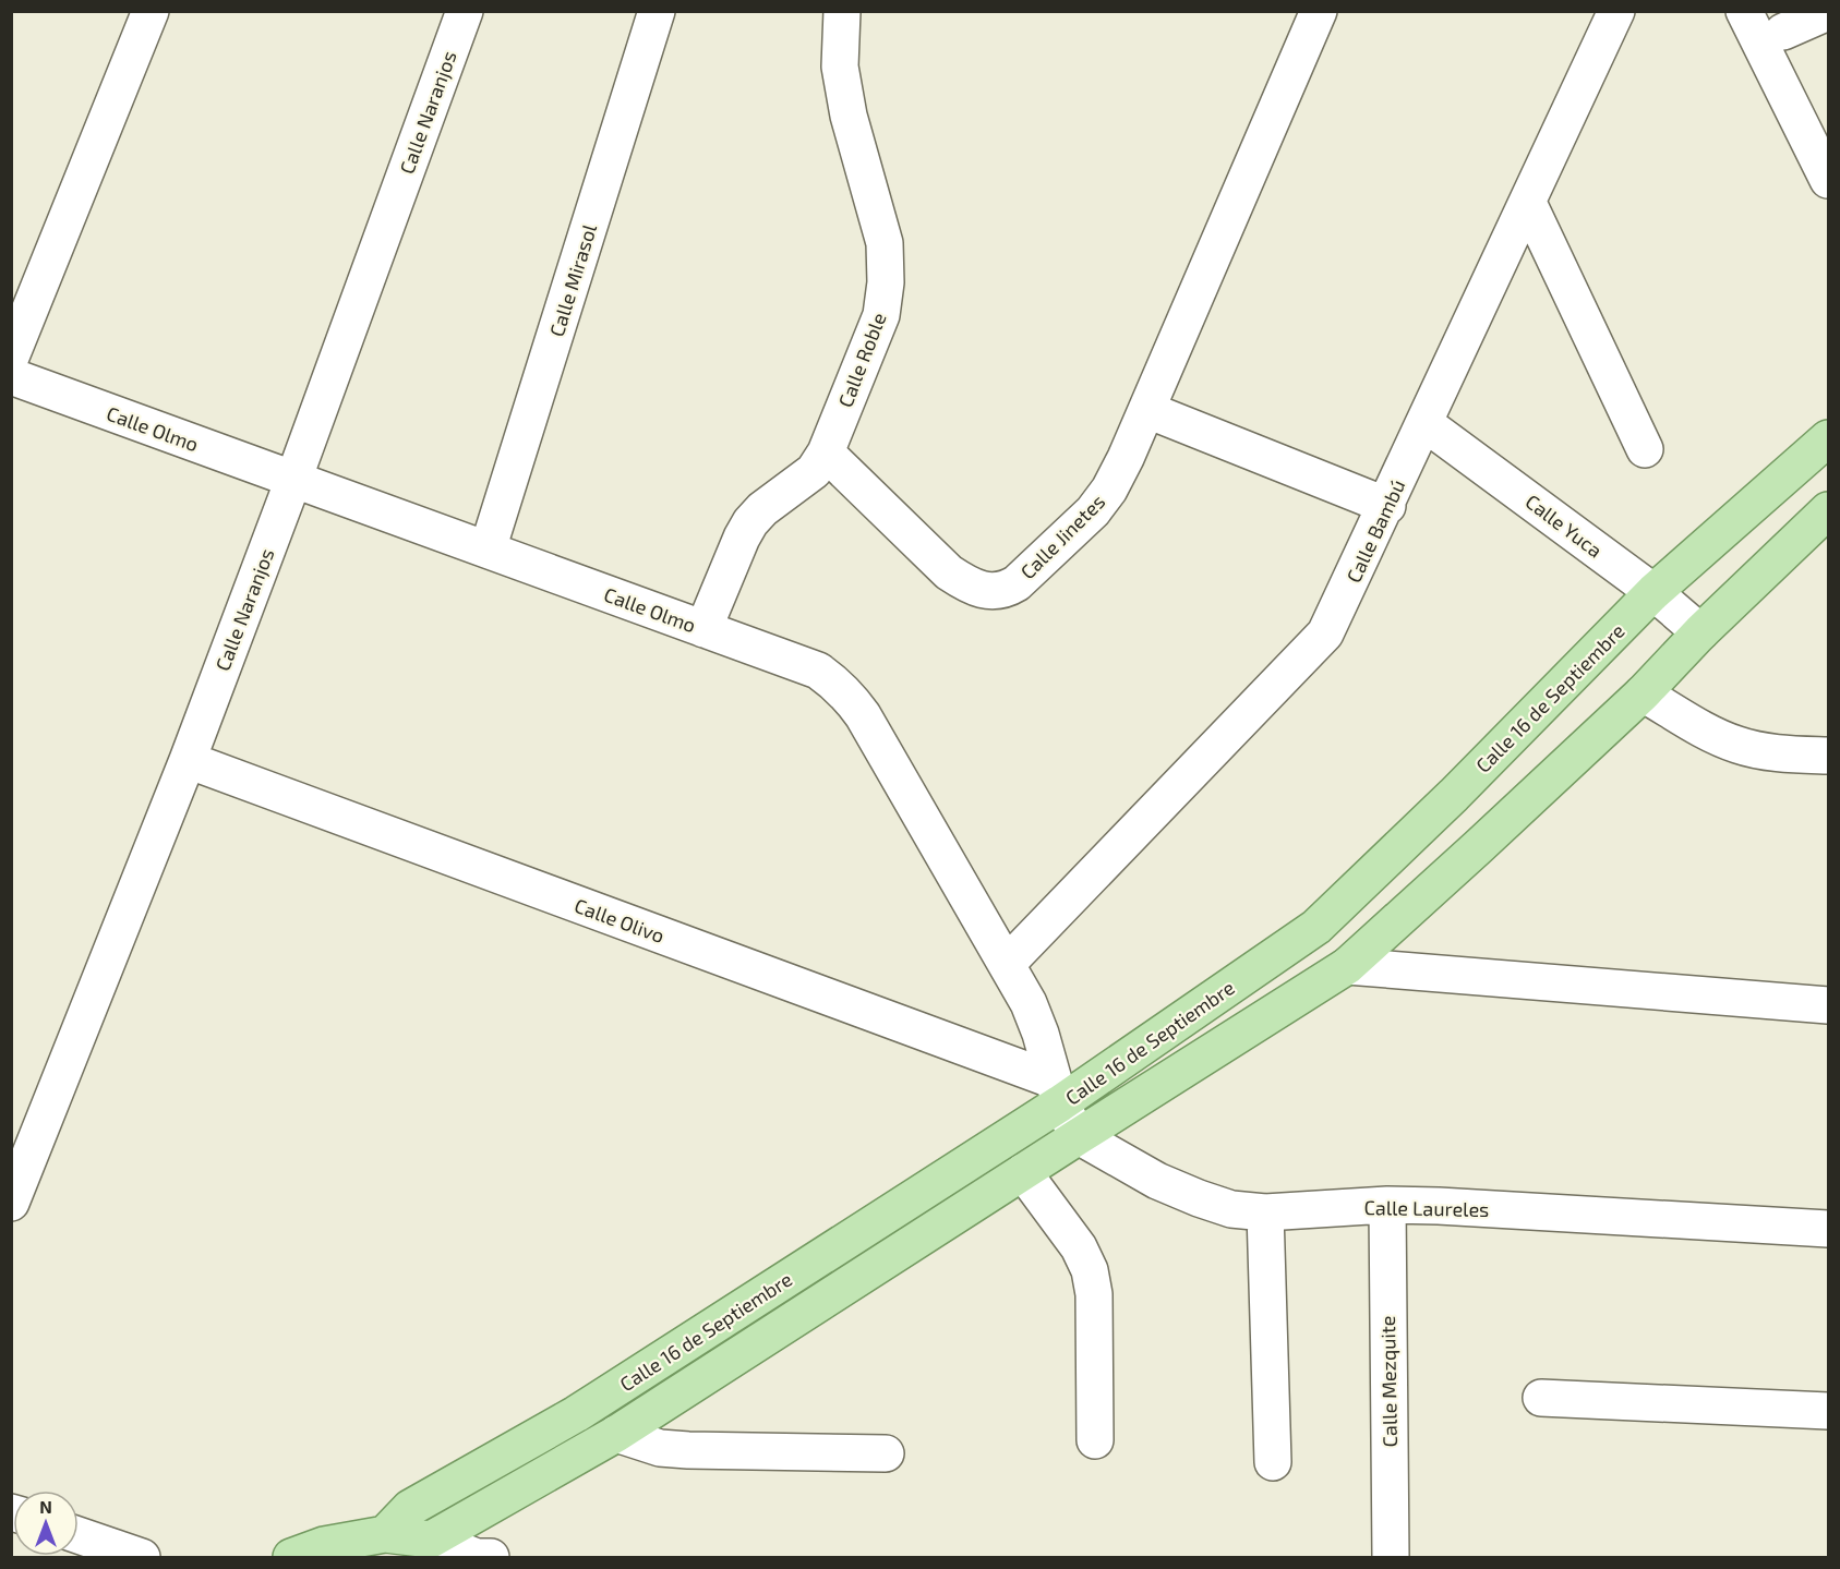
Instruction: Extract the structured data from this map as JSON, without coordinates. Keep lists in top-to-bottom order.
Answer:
{
  "streets": {
    "main road": ["Calle 16 de Septiembre"],
    "street": [
      "Calle Naranjos",
      "Calle Mirasol",
      "Calle Roble",
      "Calle Olmo",
      "Calle Yuca",
      "Calle Bambú",
      "Calle Jinetes",
      "Calle Olivo",
      "Calle Laureles",
      "Calle Mezquite"
    ]
  },
  "crossings": [
    ["Calle Naranjos", "Calle Olmo"],
    ["Calle Naranjos", "Calle Olivo"],
    ["Calle Mirasol", "Calle Olmo"],
    ["Calle Roble", "Calle Olmo"],
    ["Calle Roble", "Calle Jinetes"],
    ["Calle Olmo", "Calle Bambú"],
    ["Calle Olmo", "Calle 16 de Septiembre"],
    ["Calle Olmo", "Calle Olivo"],
    ["Calle Yuca", "Calle Bambú"],
    ["Calle Yuca", "Calle 16 de Septiembre"],
    ["Calle 16 de Septiembre", "Calle Olivo"],
    ["Calle 16 de Septiembre", "Calle Laureles"],
    ["Calle Laureles", "Calle Mezquite"]
  ],
  "north": "top"
}
